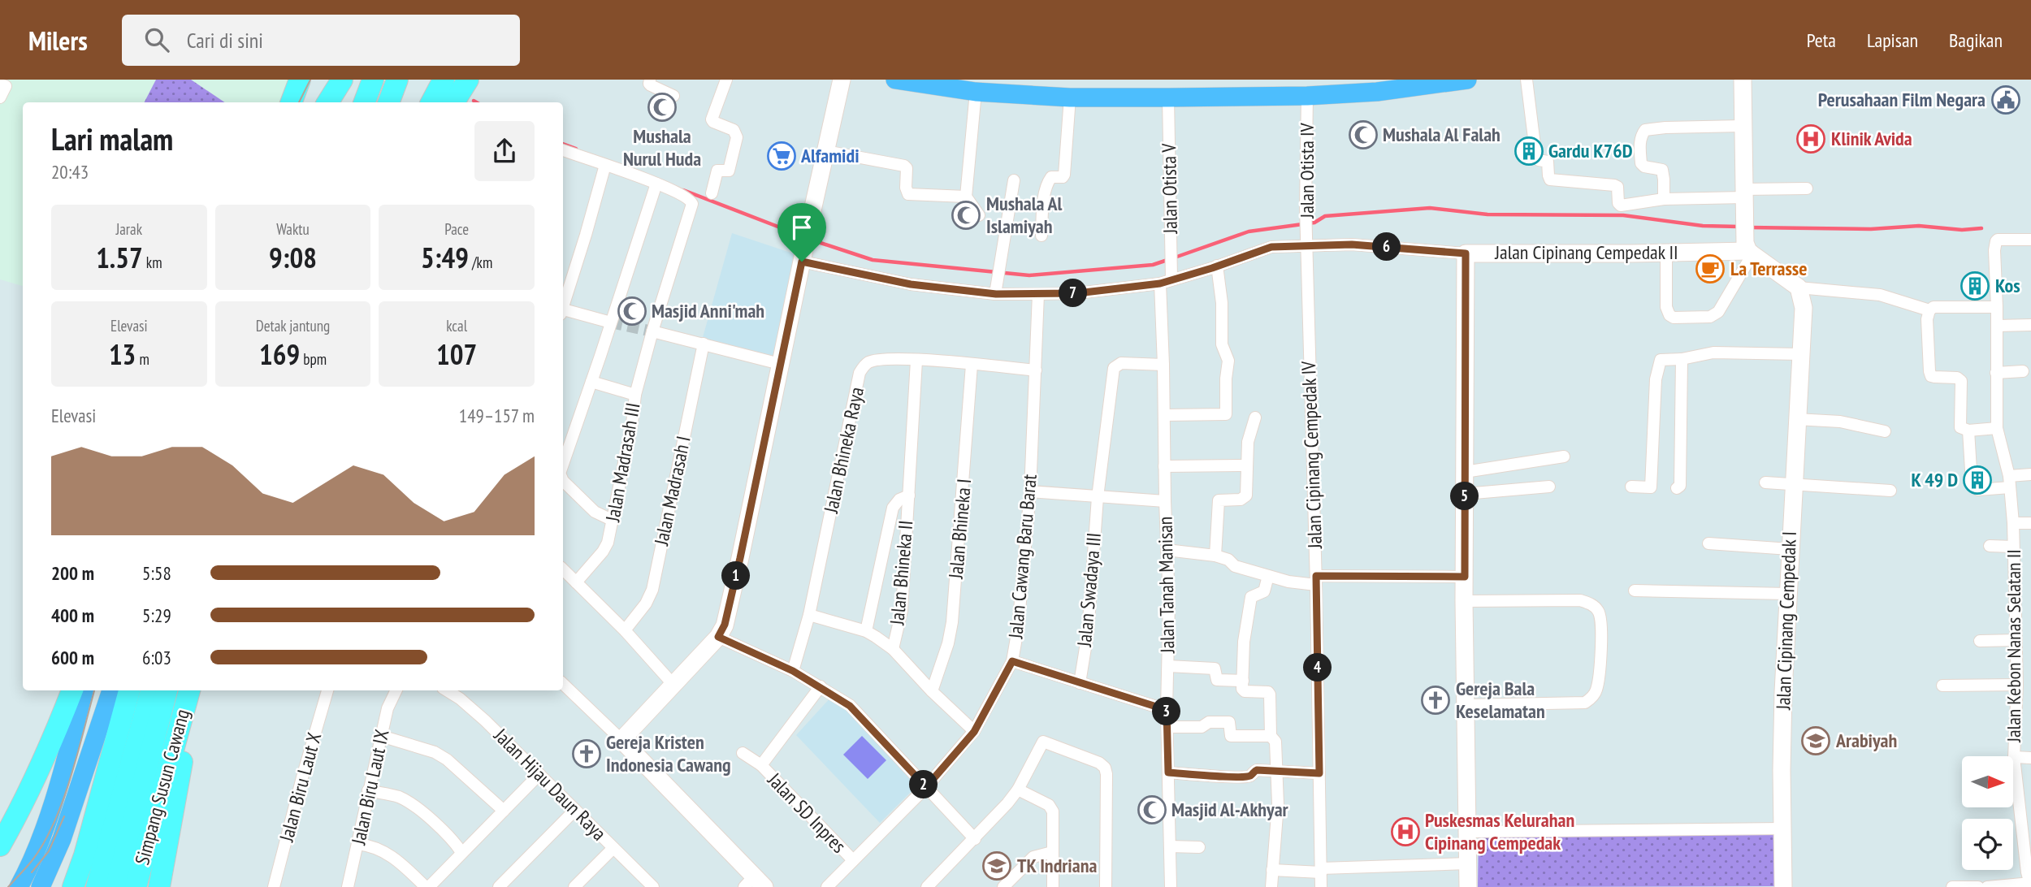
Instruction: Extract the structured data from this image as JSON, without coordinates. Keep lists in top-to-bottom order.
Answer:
{
  "streets": {
    "highway": ["Simpang Susun Cawang"],
    "street": [
      "Jalan Otista IV",
      "Jalan Otista V",
      "Jalan Cipinang Cempedak II",
      "Jalan Bhineka Raya",
      "Jalan Cipinang Cempedak IV",
      "Jalan Madrasah III",
      "Jalan Madrasah I",
      "Jalan Bhineka I",
      "Jalan Cawang Baru Barat",
      "Jalan Bhineka II",
      "Jalan Tanah Manisan",
      "Jalan Swadaya III",
      "Jalan Cipinang Cempedak I",
      "Jalan Kebon Nanas Selatan II",
      "Jalan Hijau Daun Raya",
      "Jalan Biru Laut X",
      "Jalan Biru Laut IX",
      "Jalan SD Inpres"
    ]
  },
  "crossings": [
    ["Jalan Otista IV", "Jalan Cipinang Cempedak IV"],
    ["Jalan Otista V", "Jalan Tanah Manisan"],
    ["Jalan Bhineka Raya", "Jalan Bhineka I"],
    ["Jalan Bhineka Raya", "Jalan Cawang Baru Barat"],
    ["Jalan Bhineka Raya", "Jalan Bhineka II"],
    ["Jalan Cawang Baru Barat", "Jalan SD Inpres"],
    ["Jalan Tanah Manisan", "Jalan Swadaya III"]
  ],
  "places": {
    "public building": ["Perusahaan Film Negara"],
    "mosque": [
      "Mushala Nurul Huda",
      "Mushala Al Falah",
      "Mushala Al Islamiyah",
      "Masjid Anni'mah",
      "Masjid Al-Akhyar"
    ],
    "hospital": ["Klinik Avida", "Puskesmas Kelurahan Cipinang Cempedak"],
    "building": ["Gardu K76D", "Kos", "K 49 D"],
    "supermarket": ["Alfamidi"],
    "cafe": ["La Terrasse"],
    "church": ["Gereja Bala Keselamatan", "Gereja Kristen Indonesia Cawang"],
    "school or university": ["Arabiyah", "TK Indriana"]
  },
  "north": "right",
  "page": {
    "header": "Milers",
    "search": "Cari di sini",
    "nav": ["Peta", "Lapisan", "Bagikan"],
    "heading": ["Lari malam", "20:43"],
    "stats": [
      ["Jarak", "1.57 km"],
      ["Waktu", "9:08"],
      ["Pace", "5:49 /km"],
      ["Elevasi", "13 m"],
      ["Detak jantung", "169 bpm"],
      ["kcal", "107"]
    ],
    "pins": [
      "6",
      "7",
      "5",
      "1",
      "4",
      "3",
      "2"
    ],
    "chart": ["Elevasi", "149–157 m"],
    "list": [
      {
        "name": "200 m",
        "note": "5:58"
      },
      {
        "name": "400 m",
        "note": "5:29"
      },
      {
        "name": "600 m",
        "note": "6:03"
      }
    ]
  }
}
